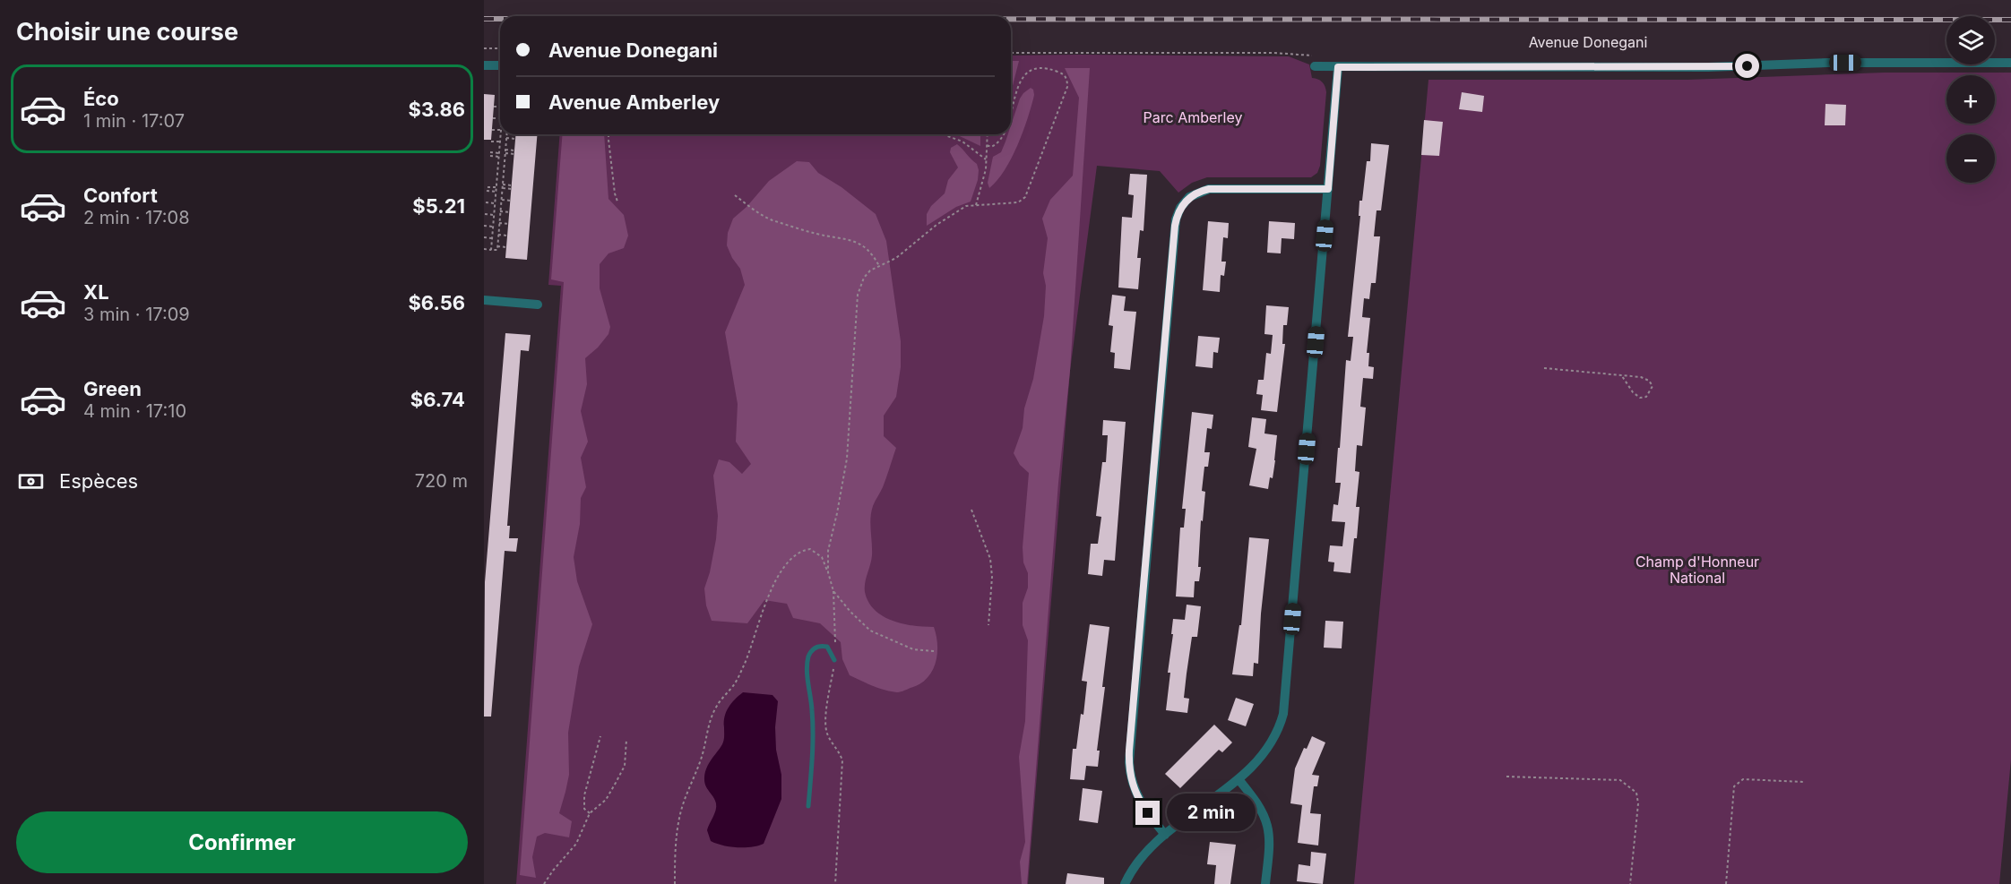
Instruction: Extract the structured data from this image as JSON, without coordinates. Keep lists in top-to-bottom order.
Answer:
{
  "streets": {
    "street": ["Avenue Donegani"]
  },
  "parks": ["Parc Amberley", "Champ d'Honneur National"],
  "page": {
    "heading": "Choisir une course",
    "map_buttons": ["+", "−"],
    "banner": ["Avenue Donegani", "Avenue Amberley"],
    "list": [
      {
        "name": "Éco",
        "note": "1 min · 17:07",
        "value": "$3.86"
      },
      {
        "name": "Confort",
        "note": "2 min · 17:08",
        "value": "$5.21"
      },
      {
        "name": "XL",
        "note": "3 min · 17:09",
        "value": "$6.56"
      },
      {
        "name": "Green",
        "note": "4 min · 17:10",
        "value": "$6.74"
      }
    ],
    "pay": ["Espèces", "720 m"],
    "bubble": "2 min",
    "buttons": "Confirmer"
  }
}
